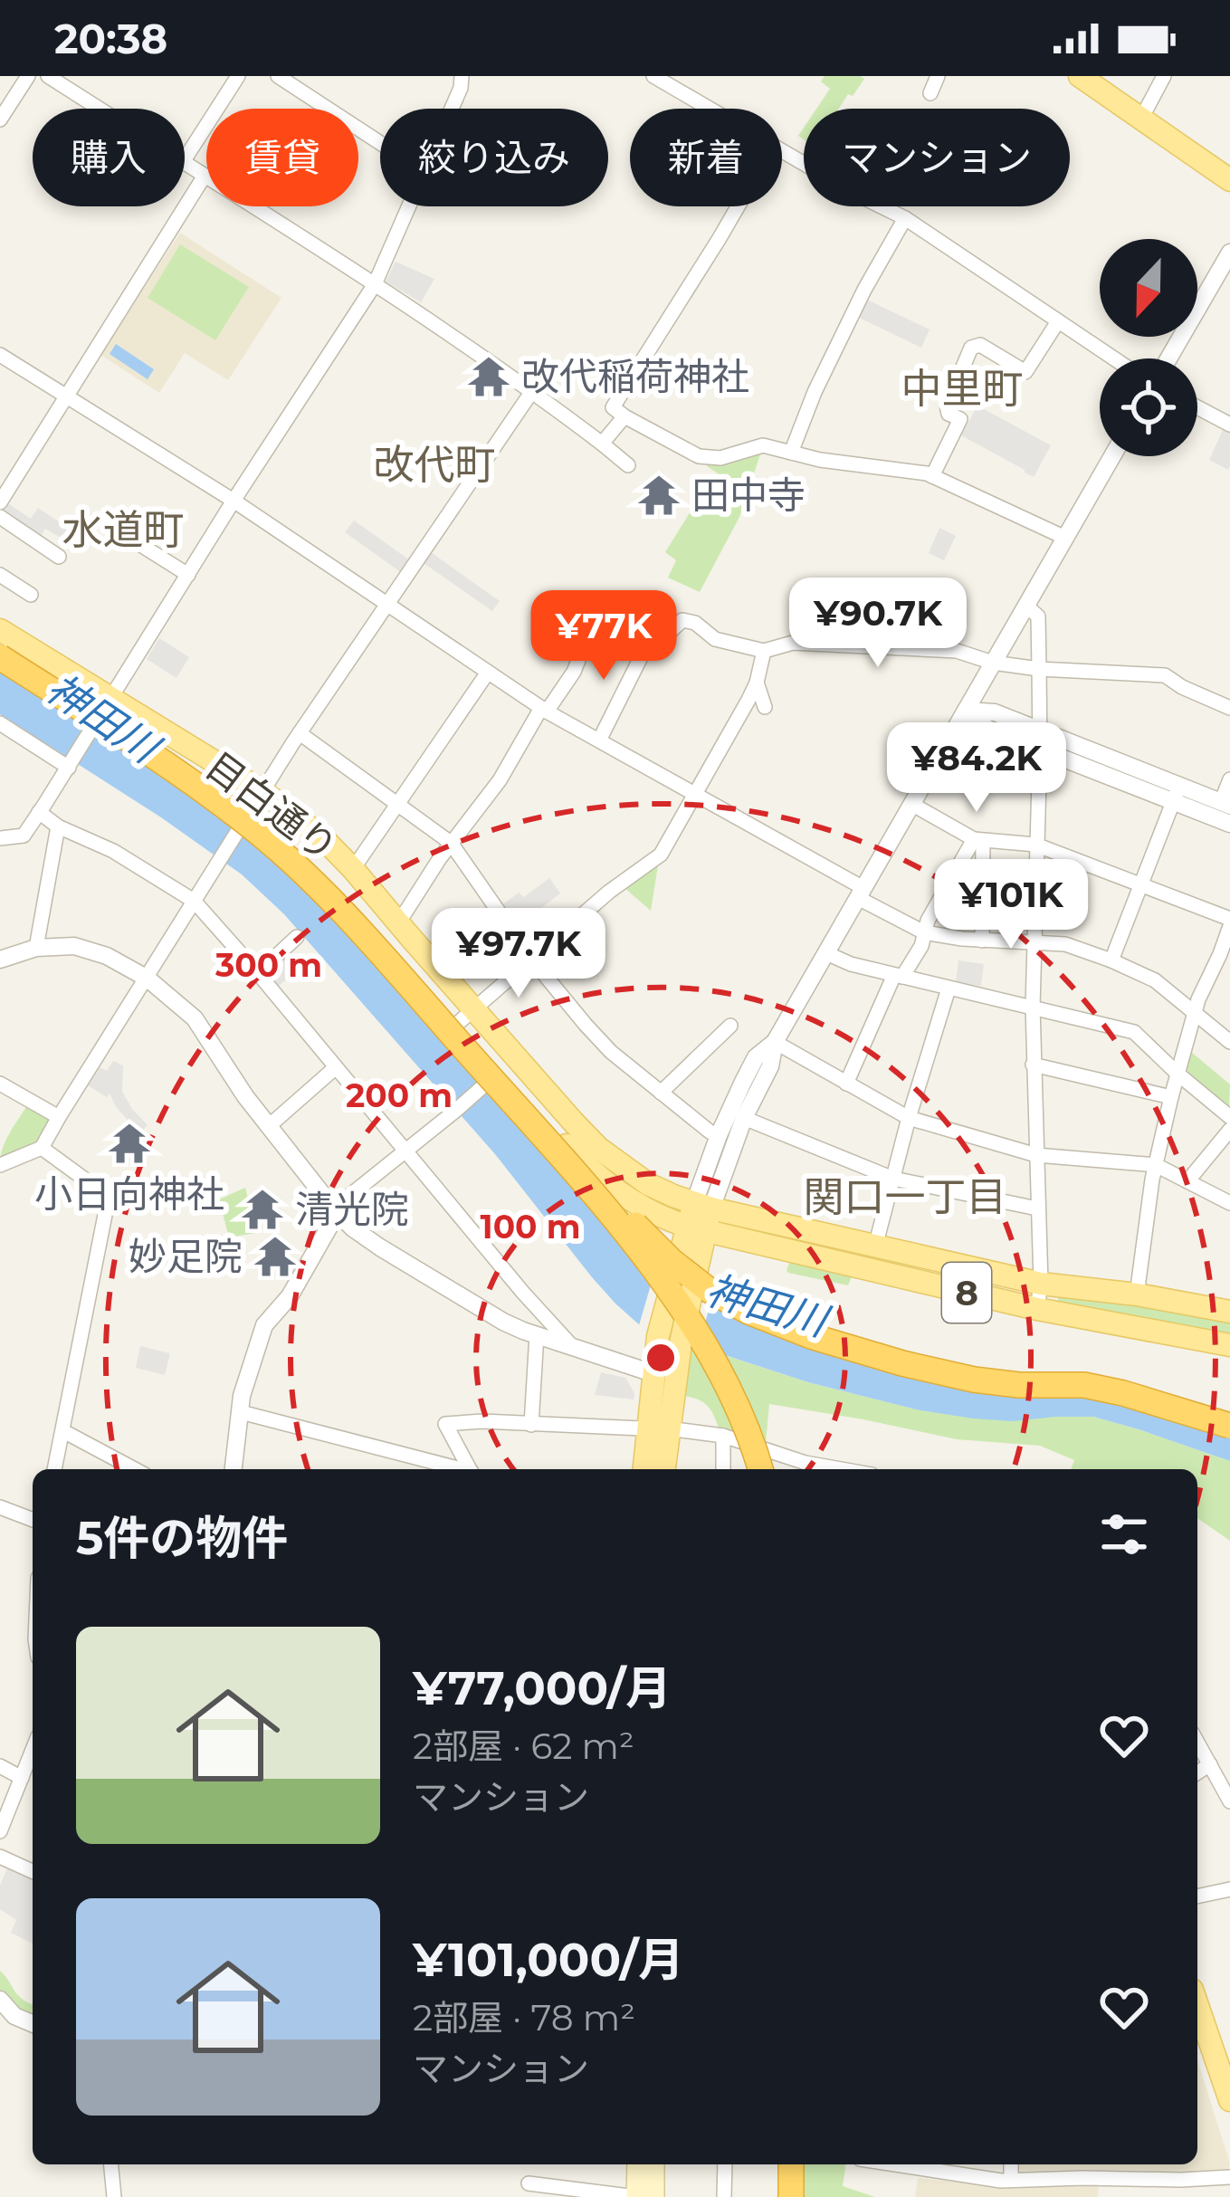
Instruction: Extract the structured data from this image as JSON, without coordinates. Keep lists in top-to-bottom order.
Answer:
{
  "streets": {
    "main road": ["目白通り", "8"]
  },
  "crossings": [
    ["目白通り", "8"]
  ],
  "districts": [
    "中里町",
    "改代町",
    "水道町",
    "関口一丁目"
  ],
  "water": ["神田川"],
  "places": {
    "temple": [
      "改代稲荷神社",
      "田中寺",
      "小日向神社",
      "清光院",
      "妙足院"
    ]
  },
  "north": "bottom",
  "page": {
    "status": "20:38",
    "chip": [
      "購入",
      "賃貸",
      "絞り込み",
      "新着",
      "マンション"
    ],
    "price": [
      "¥90.7K",
      "¥77K",
      "¥84.2K",
      "¥101K",
      "¥97.7K"
    ],
    "heading": "5件の物件",
    "list": [
      {
        "name": "¥77,000/月",
        "note": "2部屋 · 62 m² · マンション"
      },
      {
        "name": "¥101,000/月",
        "note": "2部屋 · 78 m² · マンション"
      }
    ]
  },
  "rings": ["300 m", "200 m", "100 m"]
}
